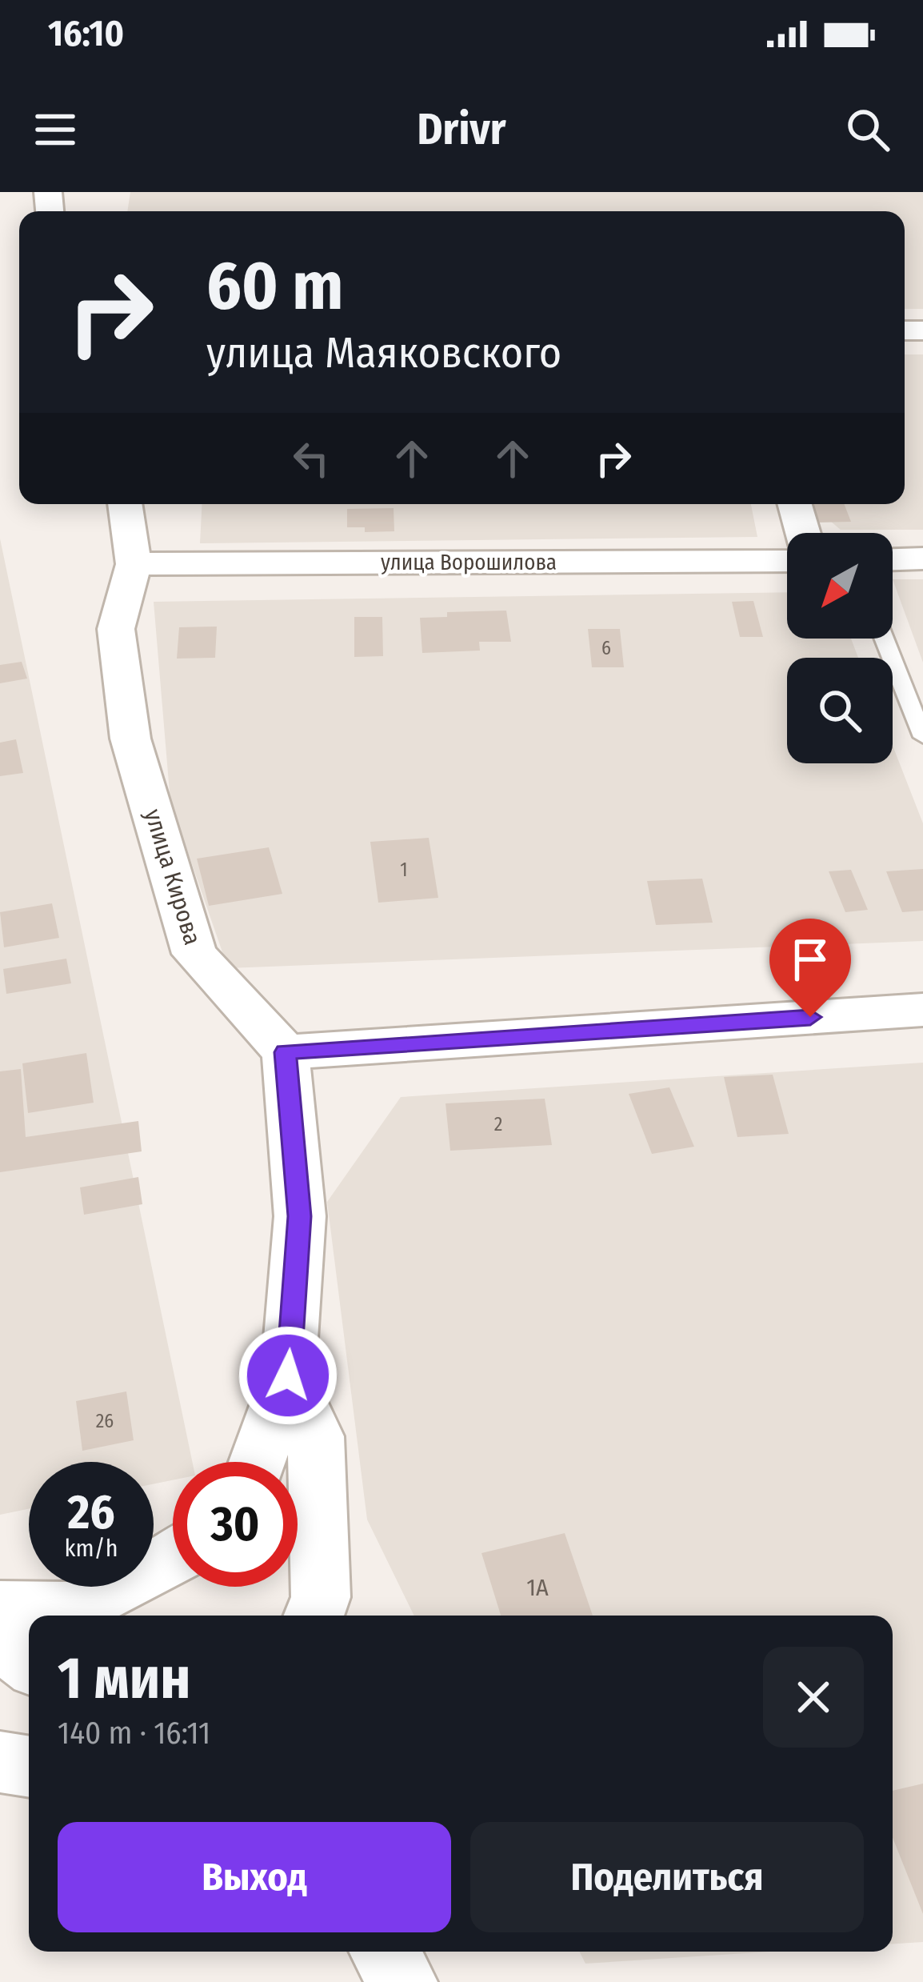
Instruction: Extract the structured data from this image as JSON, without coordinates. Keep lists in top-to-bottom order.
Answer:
{
  "streets": {
    "street": ["улица Ворошилова", "улица Кирова"]
  },
  "crossings": [
    ["улица Ворошилова", "улица Кирова"]
  ],
  "house_numbers": [
    "6",
    "1",
    "2",
    "26",
    "1А"
  ],
  "north": "bottom left",
  "page": {
    "status": "16:10",
    "header": "Drivr",
    "turn": ["60 m", "улица Маяковского"],
    "speed": "26 km/h",
    "limit": "30",
    "heading": ["1 мин", "140 m · 16:11"],
    "buttons": ["Выход", "Поделиться"]
  }
}
